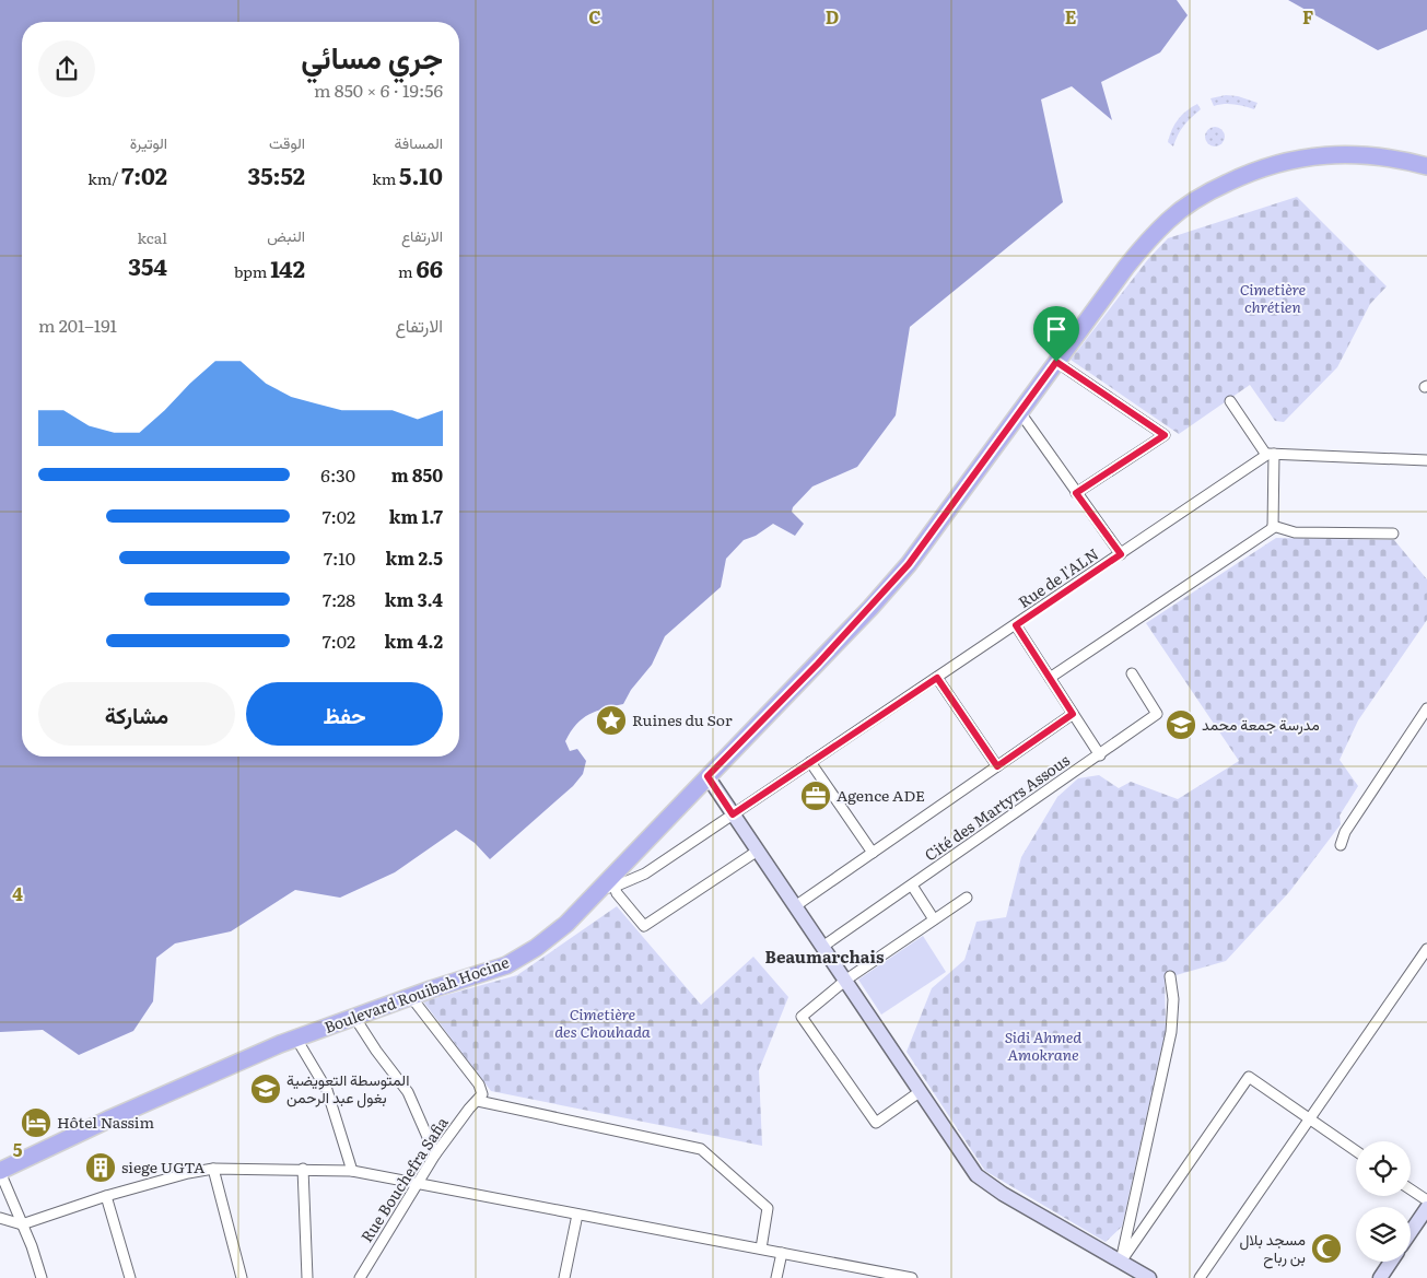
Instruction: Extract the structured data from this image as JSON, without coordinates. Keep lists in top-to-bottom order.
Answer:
{
  "streets": {
    "main road": ["Boulevard Rouibah Hocine"],
    "street": ["Rue de l'ALN", "Cité des Martyrs Assous", "Rue Bouchefra Safia"]
  },
  "crossings": [
    ["Rue de l'ALN", "Boulevard Rouibah Hocine"]
  ],
  "districts": ["Beaumarchais"],
  "parks": ["Cimetière chrétien", "Cimetière des Chouhada", "Sidi Ahmed Amokrane"],
  "places": {
    "place": ["Ruines du Sor"],
    "school or university": ["مدرسة جمعة محمد", "المتوسطة التعويضية بغول عبد الرحمن"],
    "office": ["Agence ADE"],
    "hotel": ["Hôtel Nassim"],
    "building": ["siege UGTA"],
    "mosque": ["مسجد بلال بن رباح"]
  },
  "page": {
    "heading": ["جري مسائي", "19:56 · 6 × 850 m"],
    "stats": [
      ["المسافة", "5.10 km"],
      ["الوقت", "35:52"],
      ["الوتيرة", "7:02 /km"],
      ["الارتفاع", "66 m"],
      ["النبض", "142 bpm"],
      ["kcal", "354"]
    ],
    "chart": ["الارتفاع", "191–201 m"],
    "list": [
      {
        "name": "850 m",
        "note": "6:30"
      },
      {
        "name": "1.7 km",
        "note": "7:02"
      },
      {
        "name": "2.5 km",
        "note": "7:10"
      },
      {
        "name": "3.4 km",
        "note": "7:28"
      },
      {
        "name": "4.2 km",
        "note": "7:02"
      }
    ],
    "buttons": ["حفظ", "مشاركة"]
  },
  "grid": {
    "columns": [
      "C",
      "D",
      "E",
      "F"
    ],
    "rows": ["4", "5"]
  }
}
